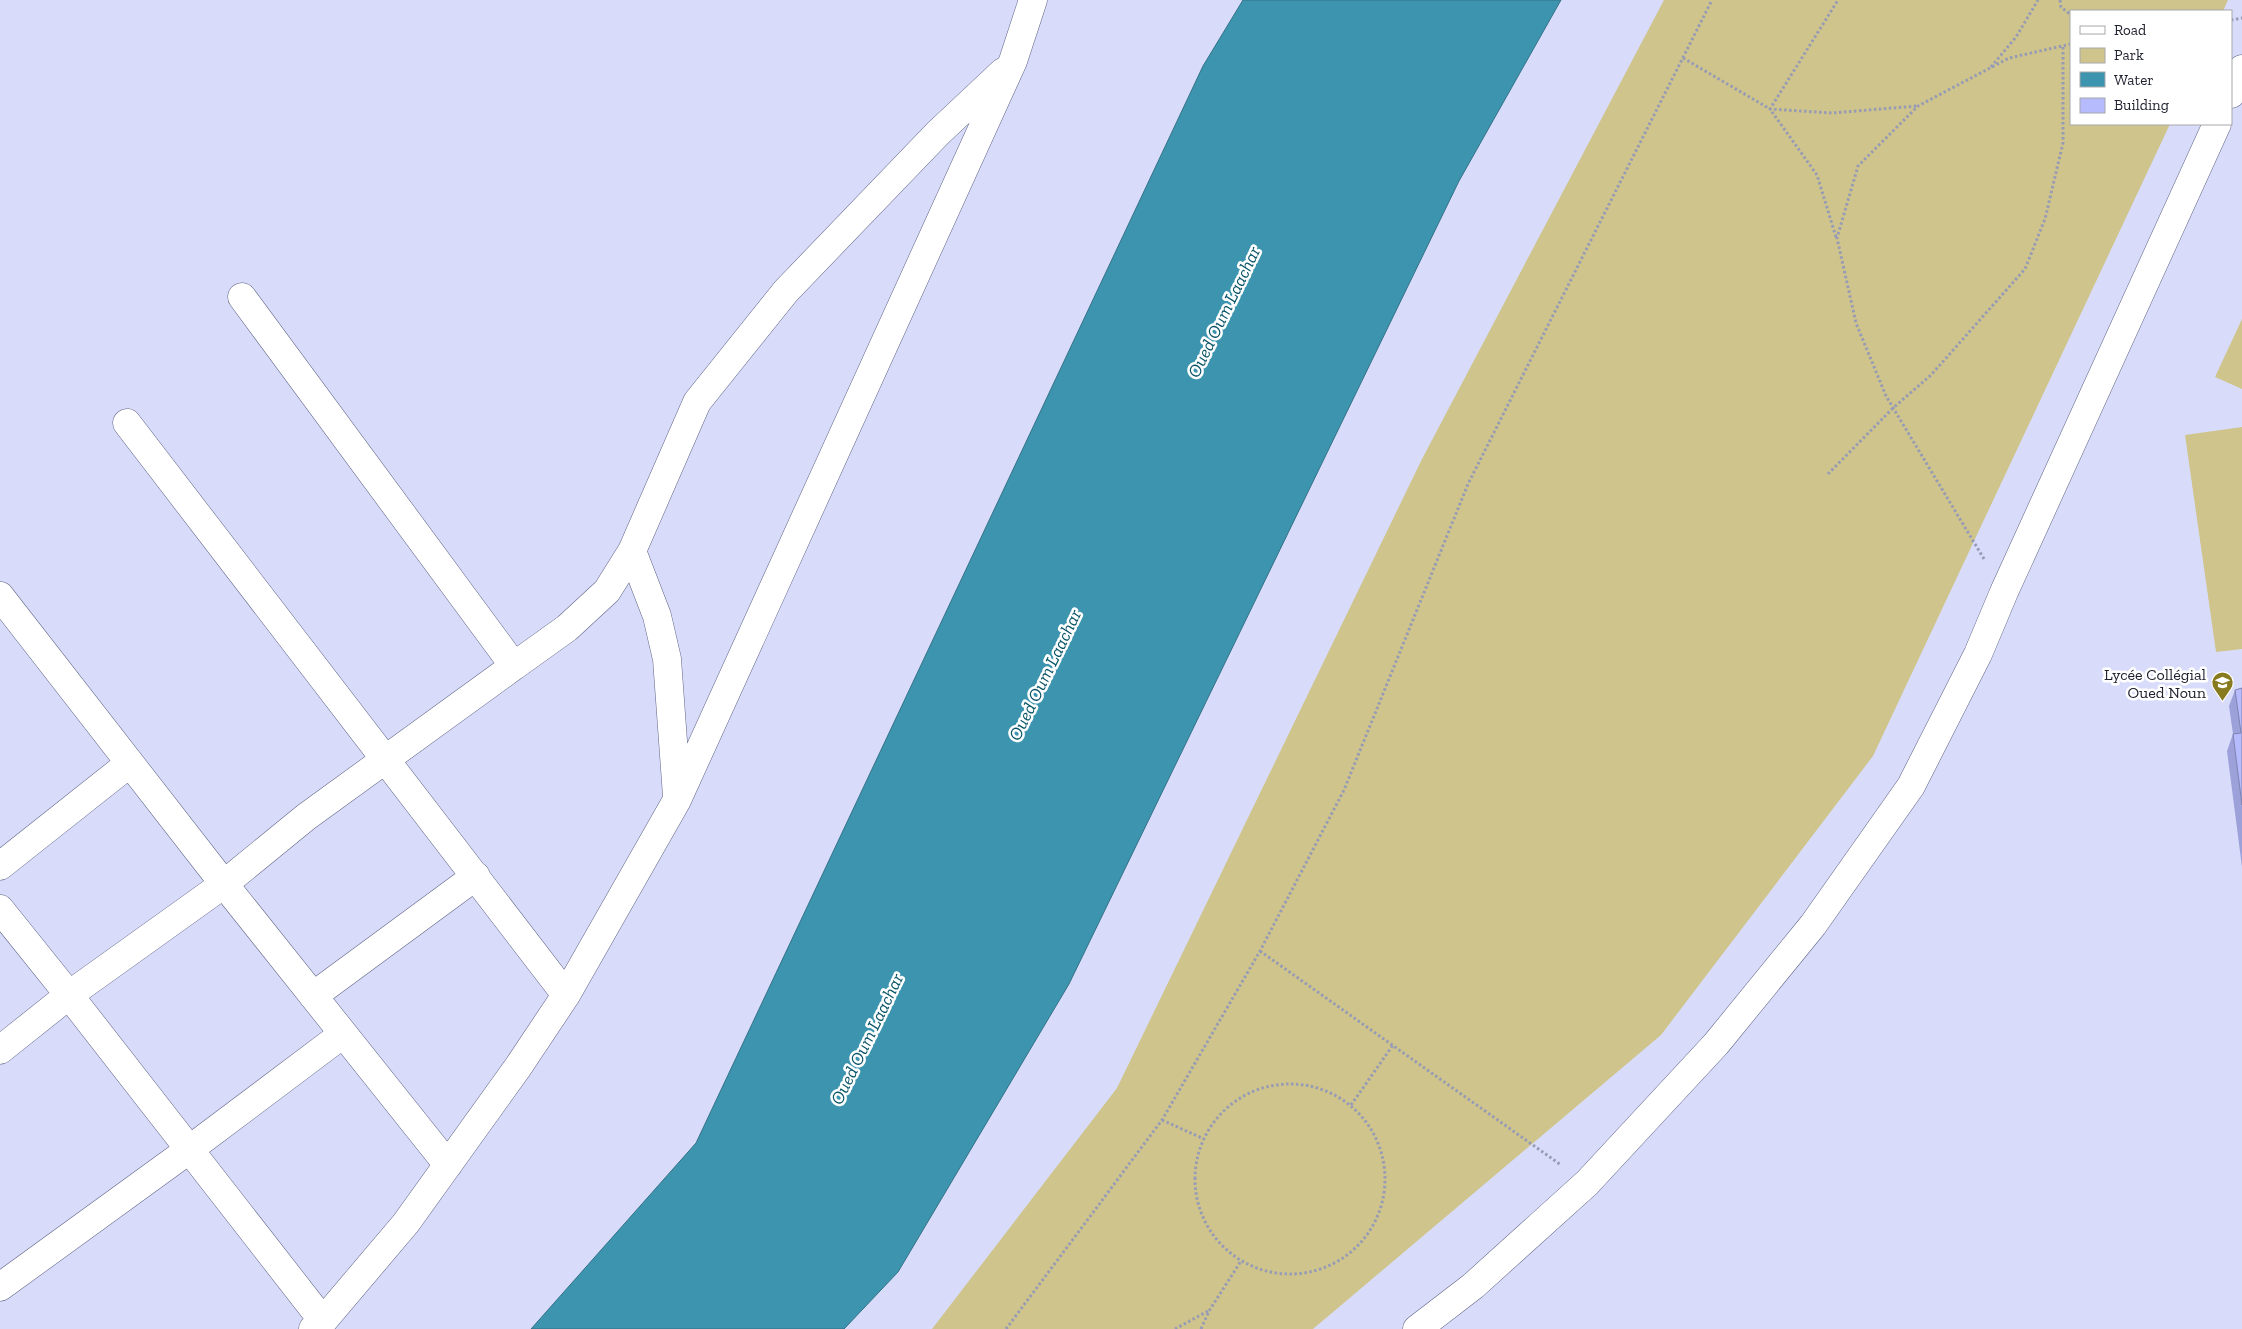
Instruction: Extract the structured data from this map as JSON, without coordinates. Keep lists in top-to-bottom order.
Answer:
{
  "water": ["Oued Oum Laachar"],
  "places": {
    "school or university": ["Lycée Collégial Oued Noun"]
  },
  "legend": [
    "Road",
    "Park",
    "Water",
    "Building"
  ]
}
